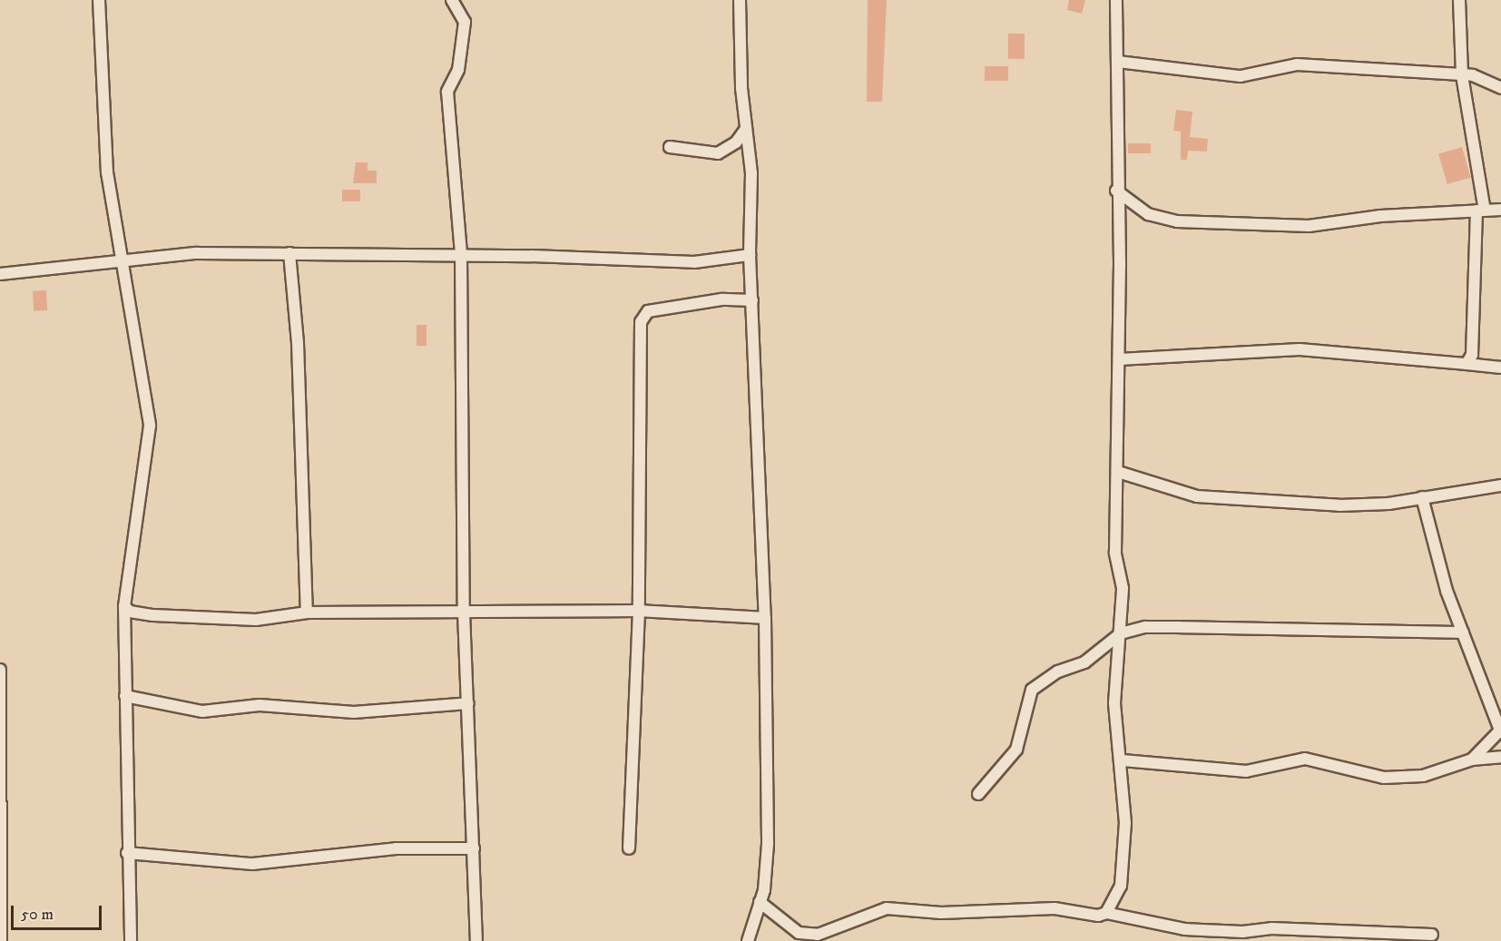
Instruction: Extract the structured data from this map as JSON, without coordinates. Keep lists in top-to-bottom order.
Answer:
{
  "scale_bar": "50 m"
}
